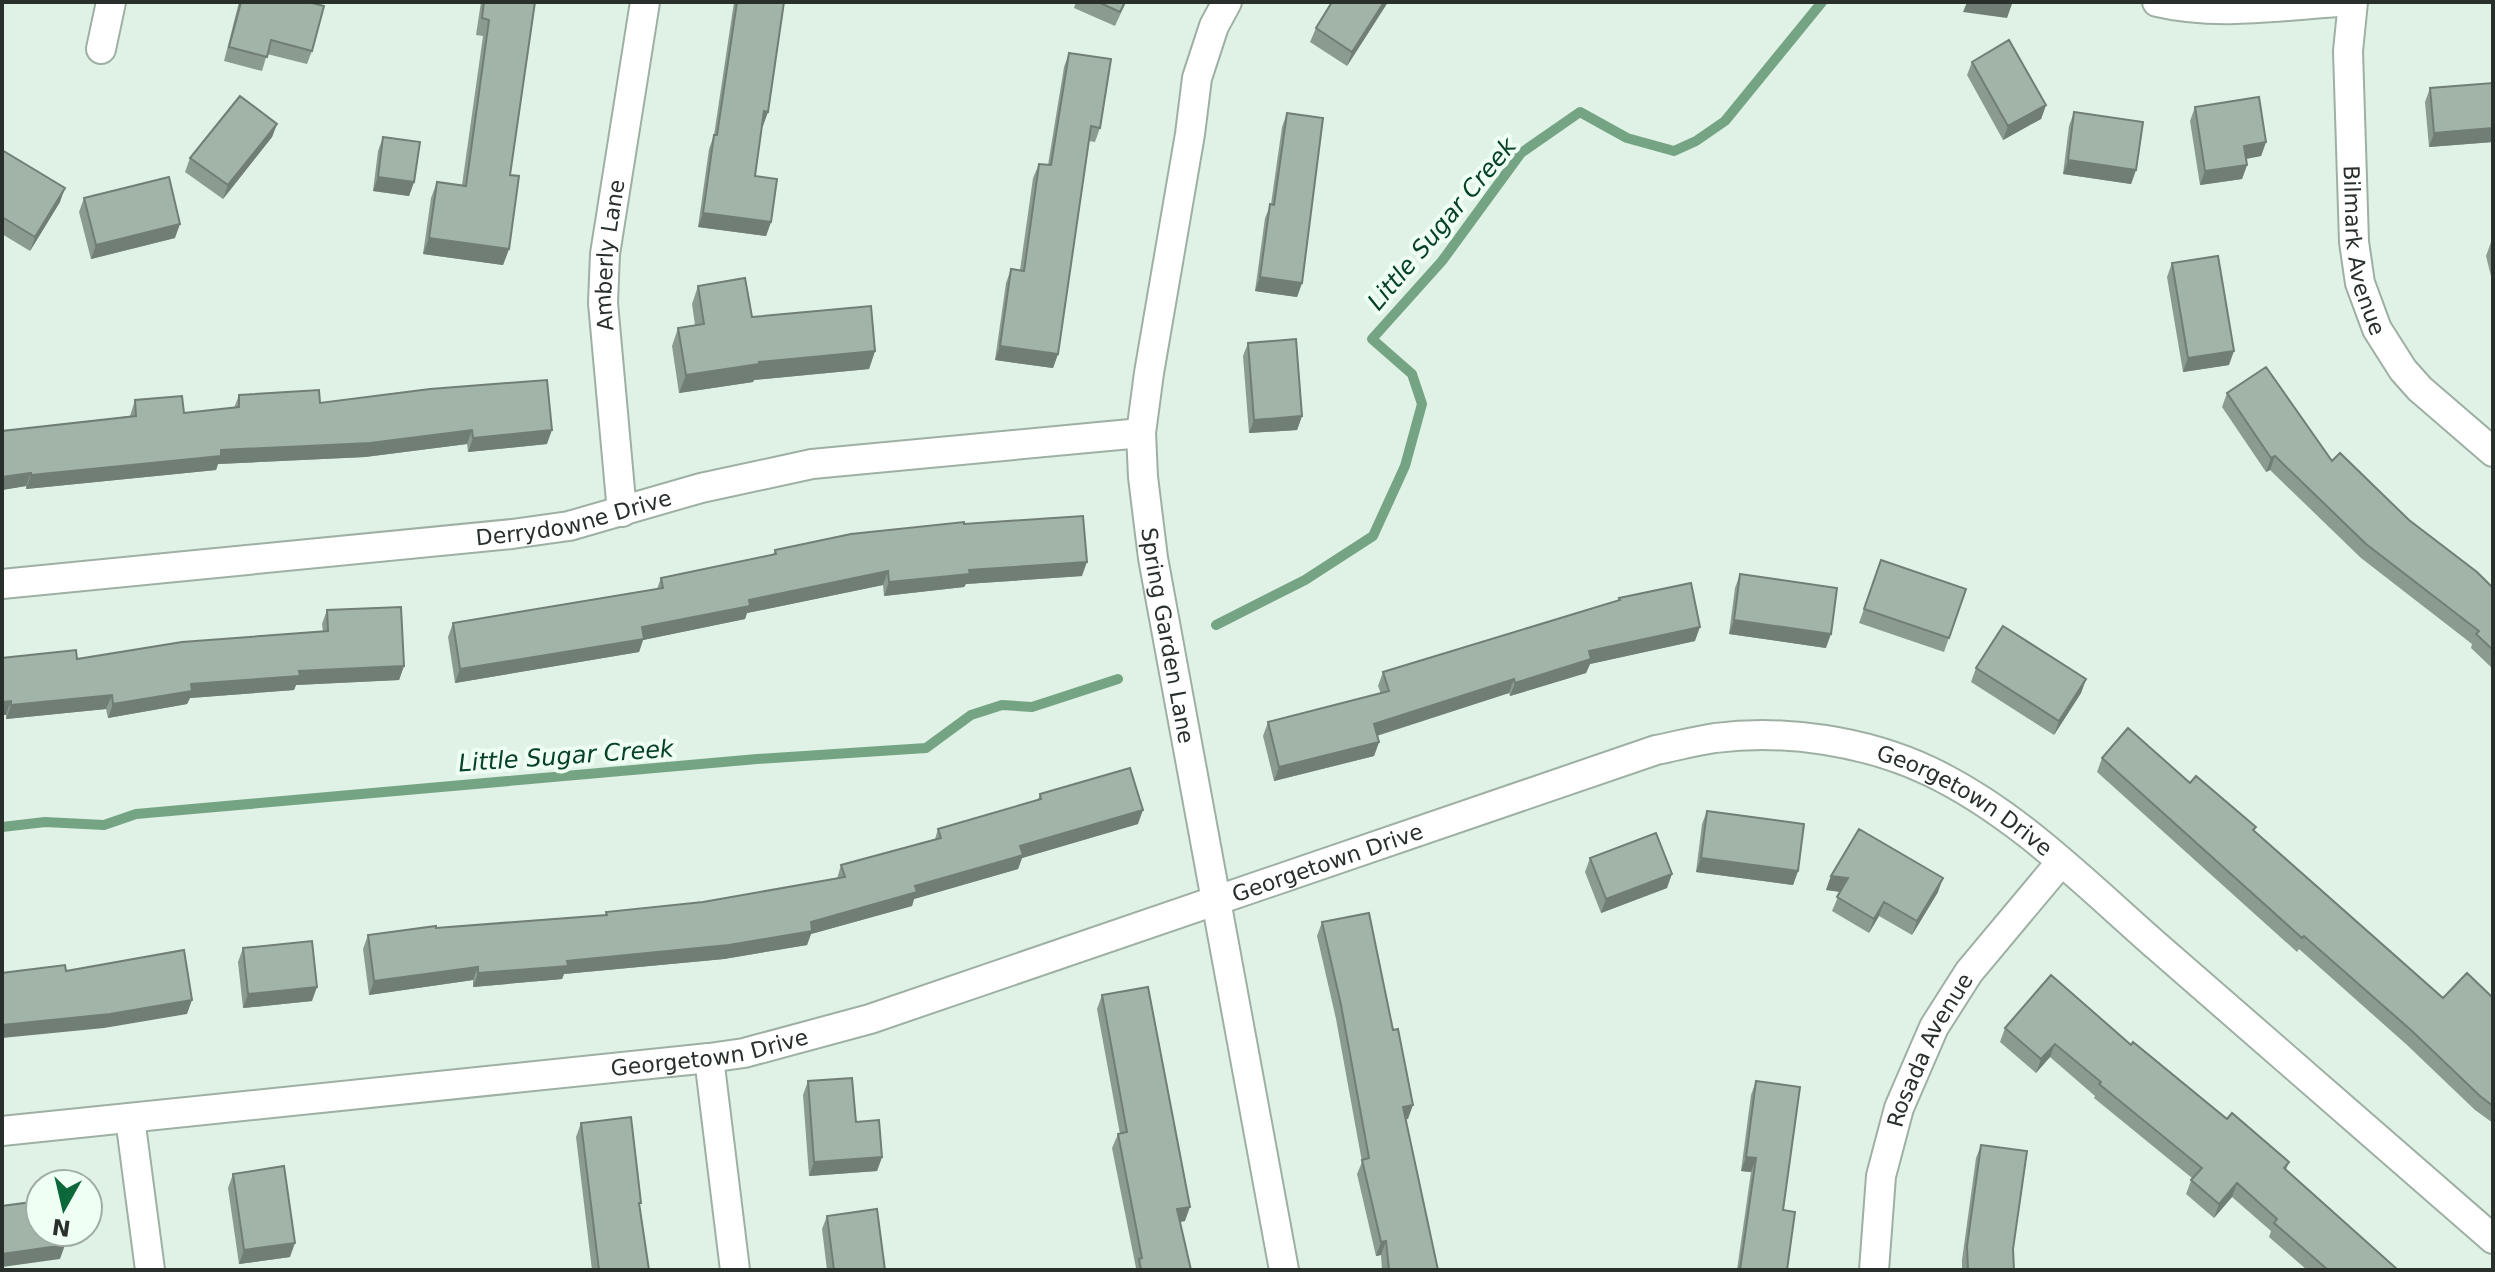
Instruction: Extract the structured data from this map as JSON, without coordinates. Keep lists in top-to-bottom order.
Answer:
{
  "streets": {
    "street": [
      "Bilmark Avenue",
      "Amberly Lane",
      "Derrydowne Drive",
      "Spring Garden Lane",
      "Georgetown Drive",
      "Rosada Avenue"
    ]
  },
  "crossings": [
    ["Amberly Lane", "Derrydowne Drive"],
    ["Derrydowne Drive", "Spring Garden Lane"],
    ["Spring Garden Lane", "Georgetown Drive"],
    ["Georgetown Drive", "Rosada Avenue"]
  ],
  "water": ["Little Sugar Creek"],
  "north": "bottom"
}
